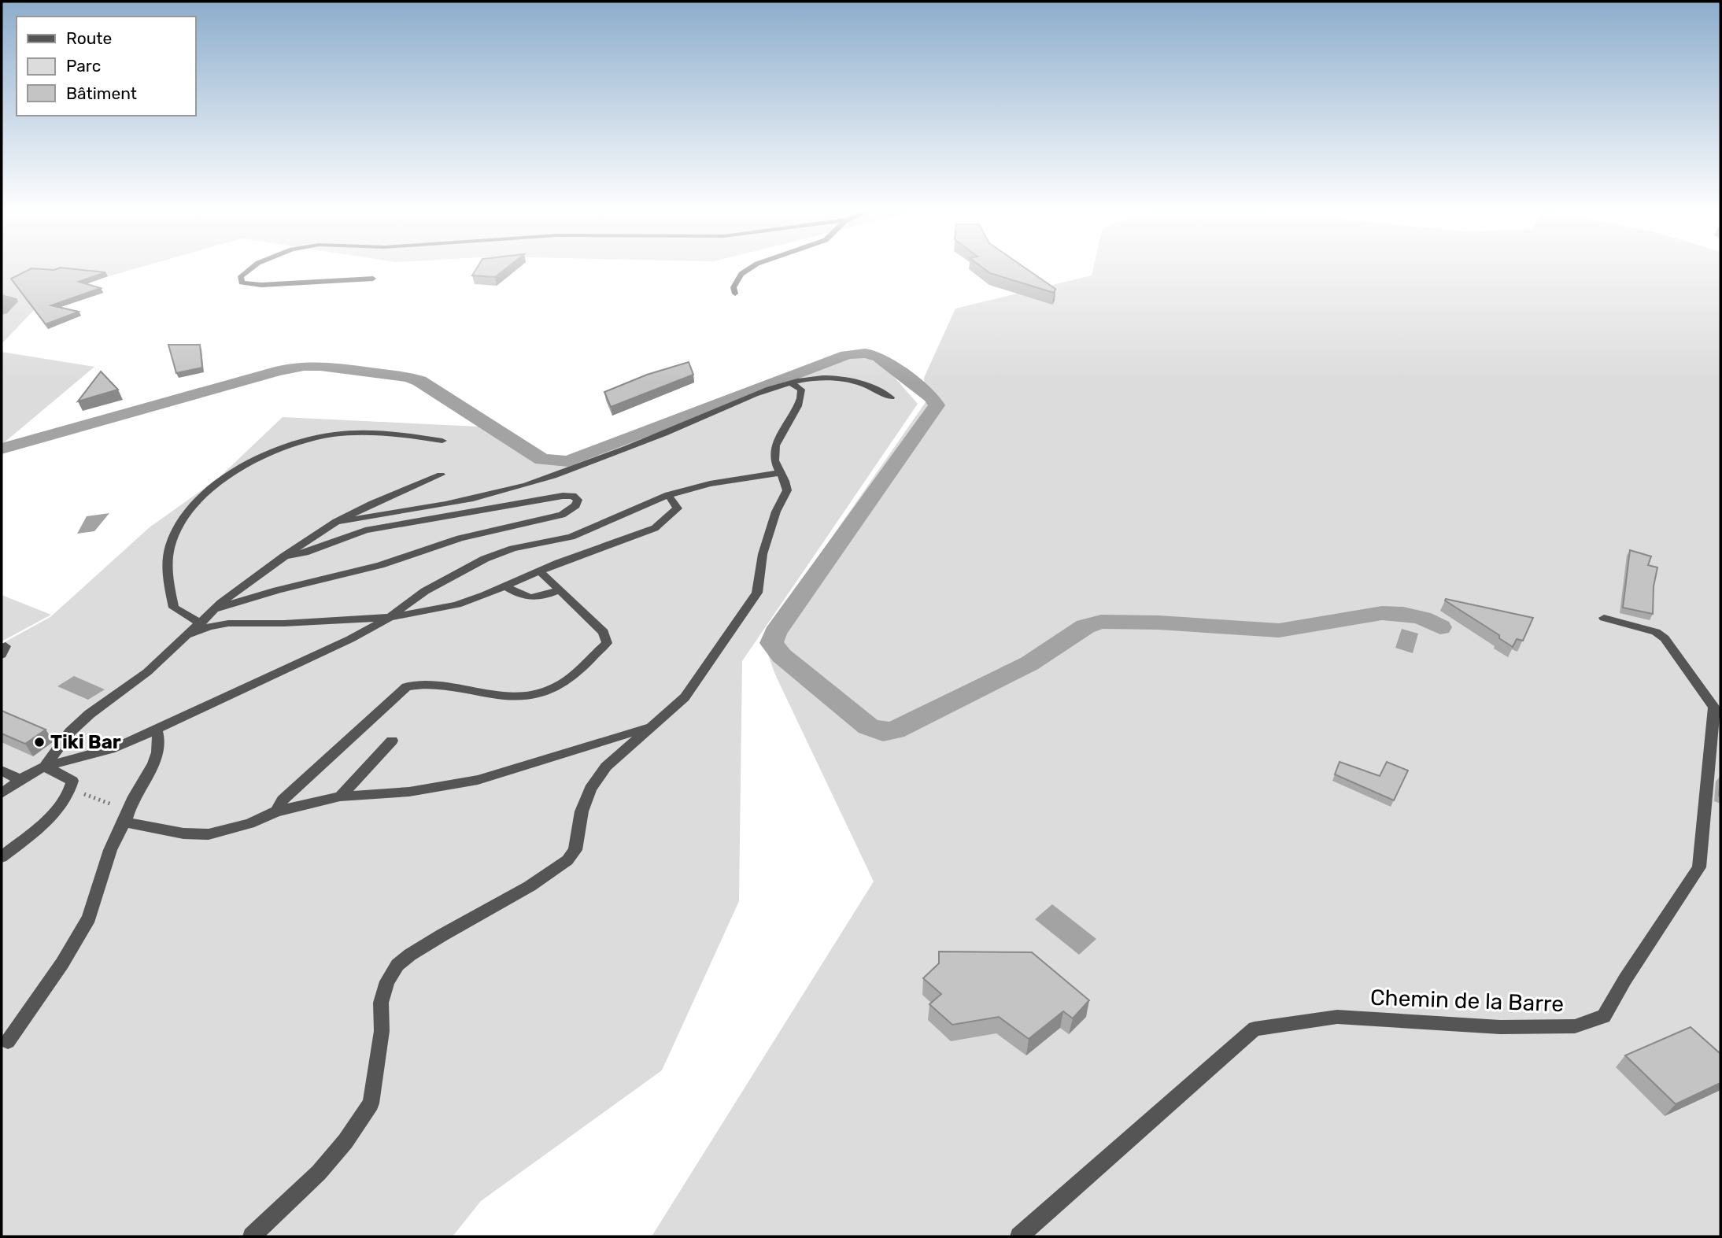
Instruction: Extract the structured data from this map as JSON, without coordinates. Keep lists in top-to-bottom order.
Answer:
{
  "streets": {
    "street": ["Chemin de la Barre"]
  },
  "places": ["Tiki Bar"],
  "legend": ["Route", "Parc", "Bâtiment"]
}
